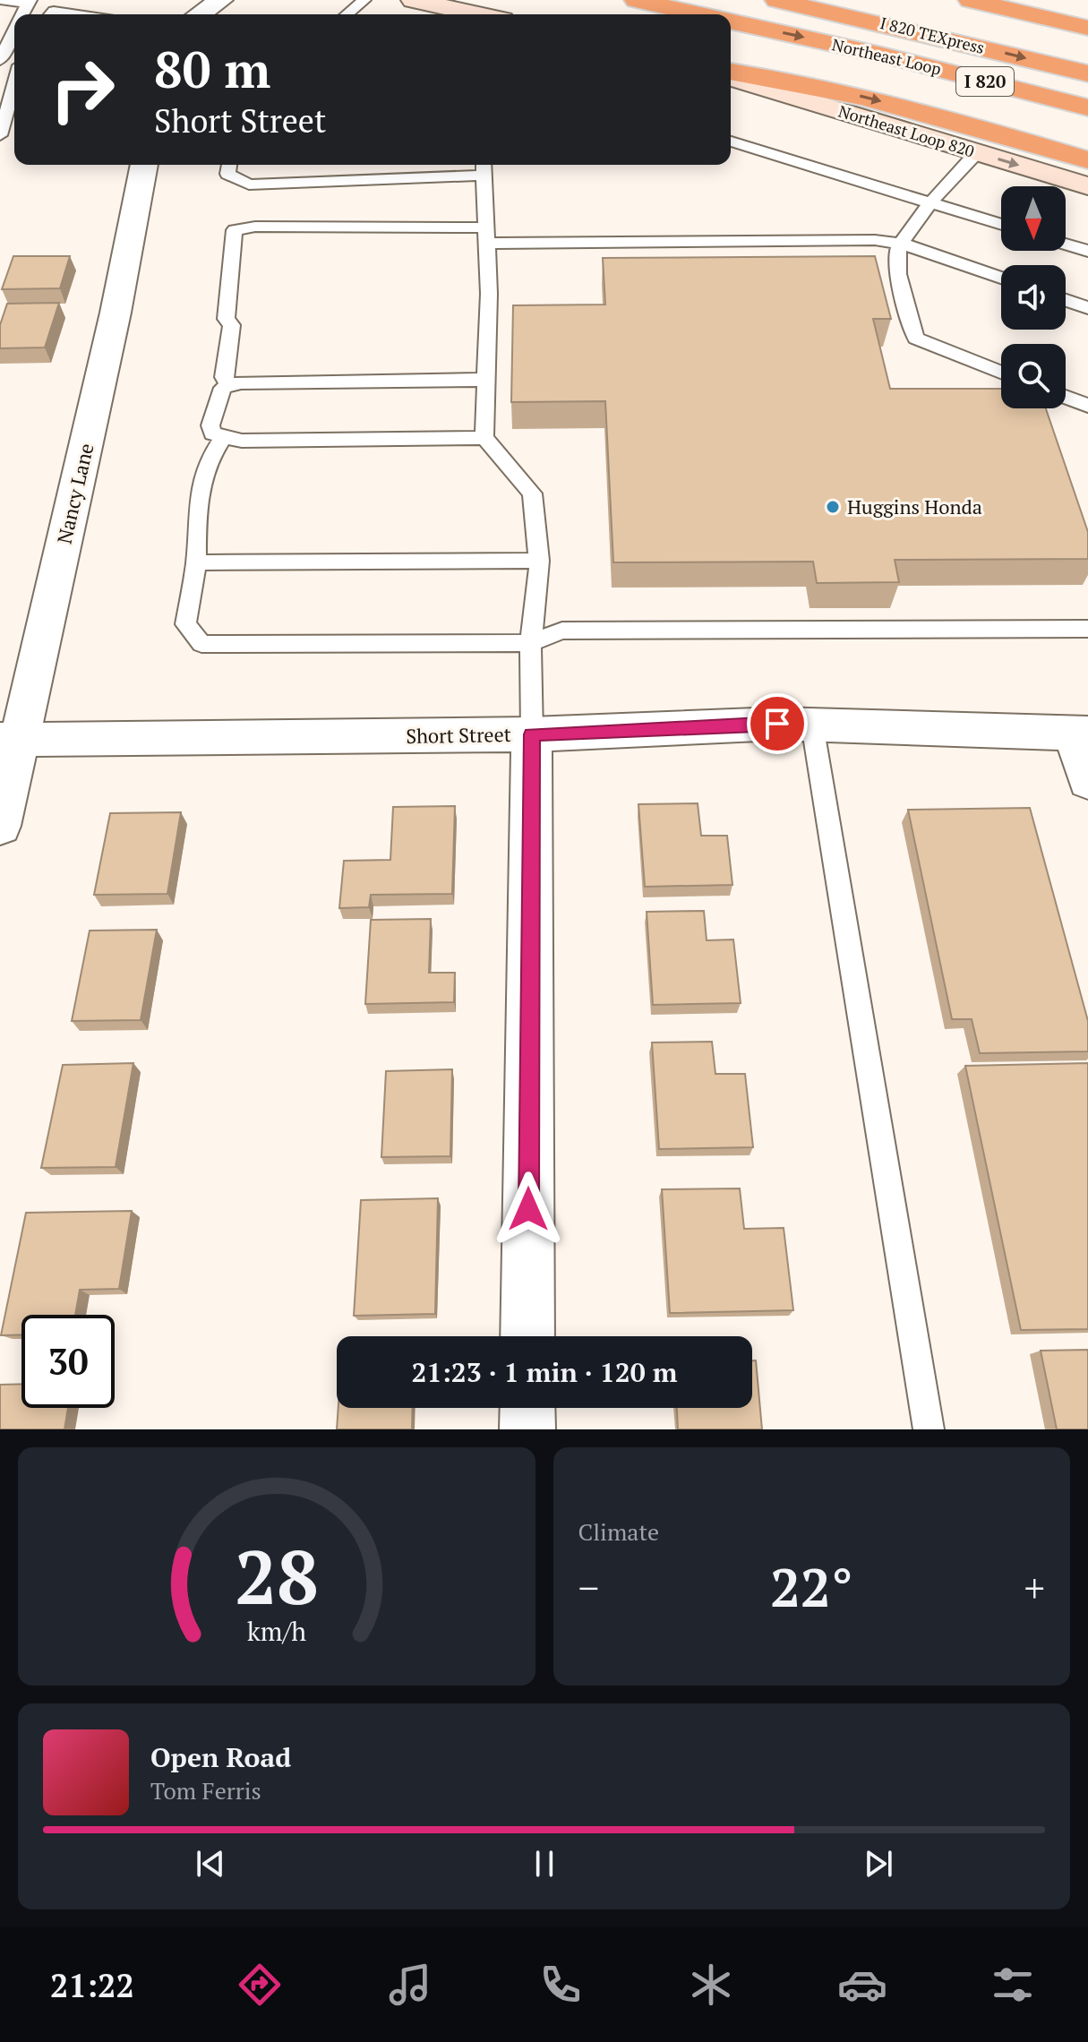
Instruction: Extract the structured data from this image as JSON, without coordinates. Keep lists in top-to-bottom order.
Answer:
{
  "streets": {
    "highway": ["I 820 TEXpress", "Northeast Loop", "I 820"],
    "main road": ["Northeast Loop 820"],
    "street": ["Nancy Lane", "Short Street"]
  },
  "crossings": [
    ["Nancy Lane", "Short Street"]
  ],
  "places": ["Huggins Honda"],
  "north": "bottom",
  "page": {
    "turn": ["80 m", "Short Street"],
    "limit": "30",
    "trip": "21:23 · 1 min · 120 m",
    "tile": "Climate",
    "heat": ["−", "22°", "+"],
    "song": ["Open Road", "Tom Ferris"],
    "tabs": "21:22",
    "gauge": ["28", "km/h"]
  }
}
